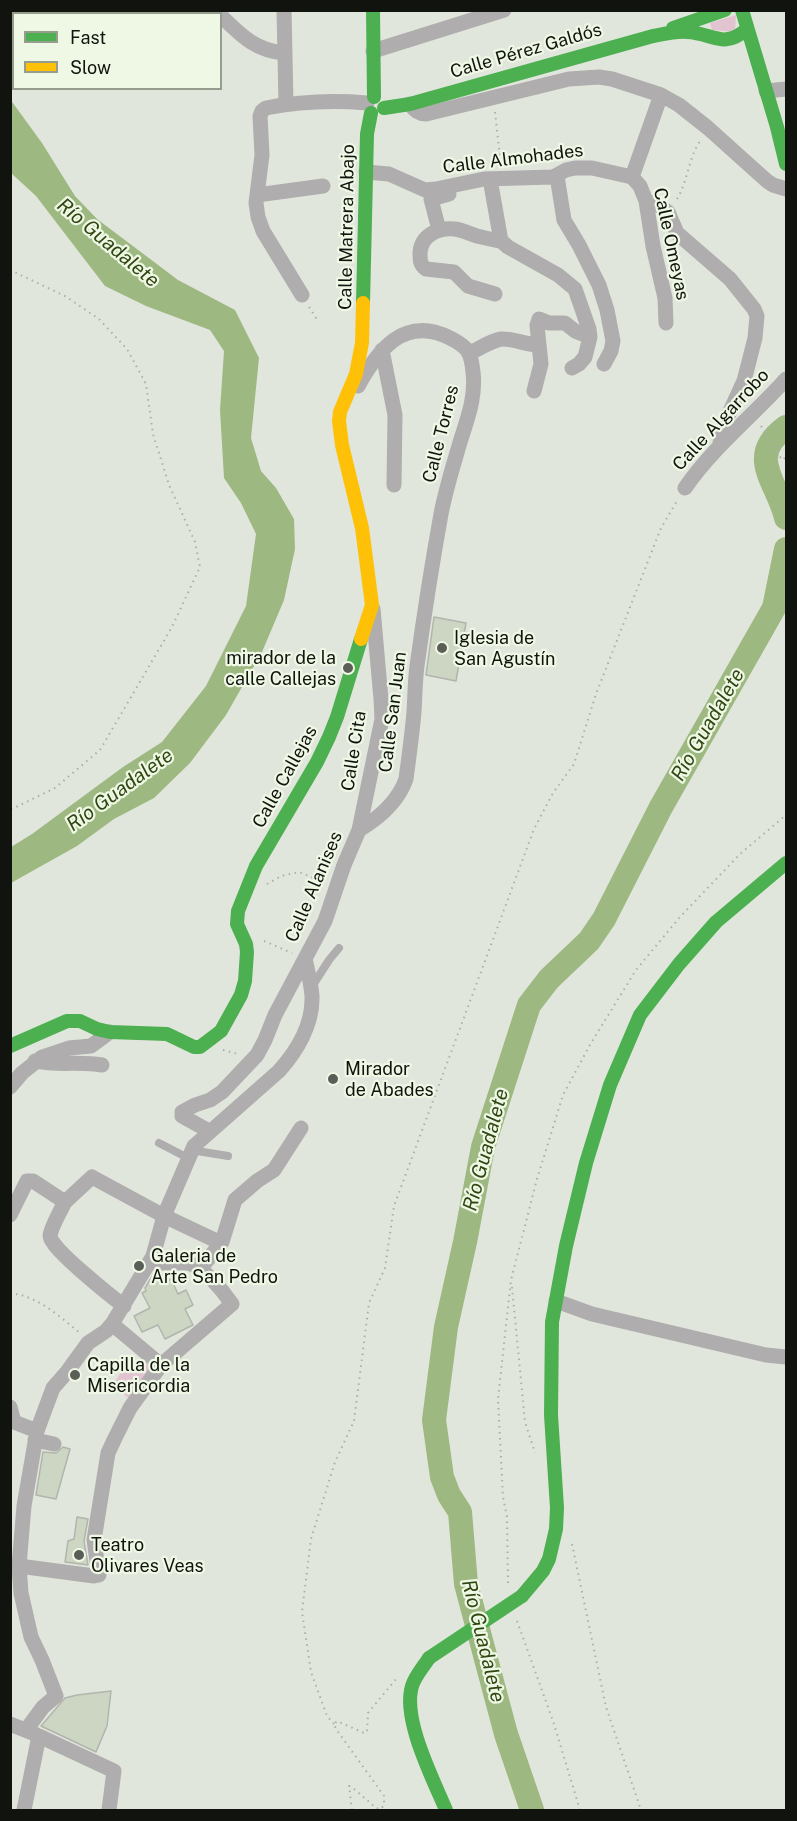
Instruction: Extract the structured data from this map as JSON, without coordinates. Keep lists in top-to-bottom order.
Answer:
{
  "streets": {
    "street": [
      "Calle Pérez Galdós",
      "Calle Almohades",
      "Calle Matrera Abajo",
      "Calle Omeyas",
      "Calle Algarrobo",
      "Calle Torres",
      "Calle San Juan",
      "Calle Cita",
      "Calle Callejas",
      "Calle Alanises"
    ]
  },
  "crossings": [
    ["Calle Pérez Galdós", "Calle Matrera Abajo"],
    ["Calle Almohades", "Calle Matrera Abajo"],
    ["Calle Almohades", "Calle Omeyas"],
    ["Calle Matrera Abajo", "Calle Callejas"],
    ["Calle Torres", "Calle San Juan"],
    ["Calle San Juan", "Calle Cita"],
    ["Calle San Juan", "Calle Alanises"],
    ["Calle Cita", "Calle Callejas"],
    ["Calle Cita", "Calle Alanises"]
  ],
  "water": ["Río Guadalete"],
  "places": [
    "Iglesia de San Agustín",
    "mirador de la calle Callejas",
    "Mirador de Abades",
    "Galeria de Arte San Pedro",
    "Capilla de la Misericordia",
    "Teatro Olivares Veas"
  ],
  "legend": ["Fast", "Slow"]
}
